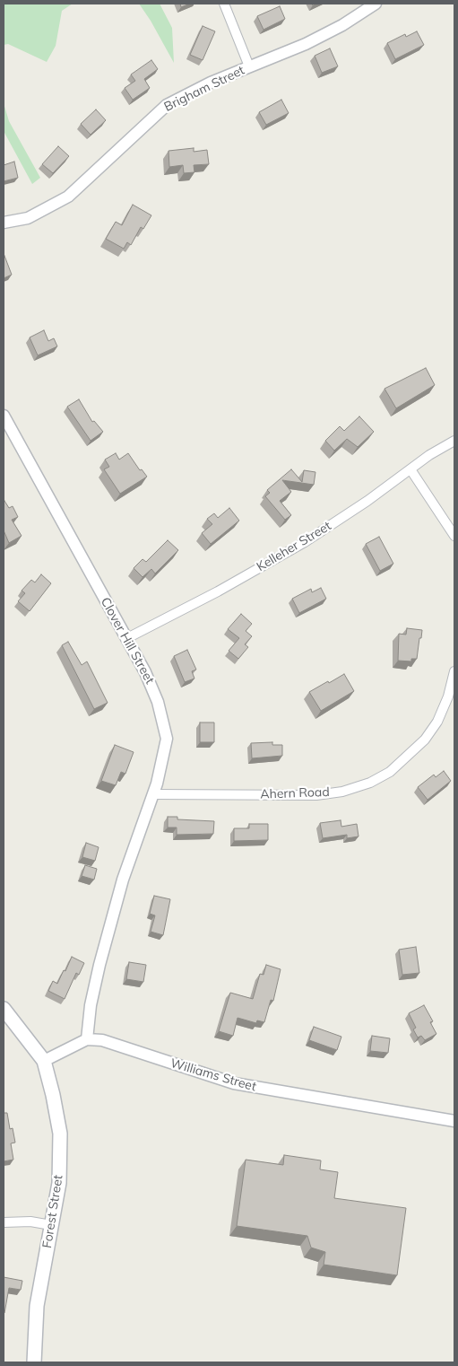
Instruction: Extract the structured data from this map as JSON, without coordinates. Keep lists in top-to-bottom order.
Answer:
{
  "streets": {
    "main road": ["Forest Street"],
    "street": [
      "Brigham Street",
      "Kelleher Street",
      "Clover Hill Street",
      "Ahern Road",
      "Williams Street"
    ]
  },
  "crossings": [
    ["Kelleher Street", "Clover Hill Street"],
    ["Clover Hill Street", "Ahern Road"],
    ["Clover Hill Street", "Williams Street"]
  ]
}
